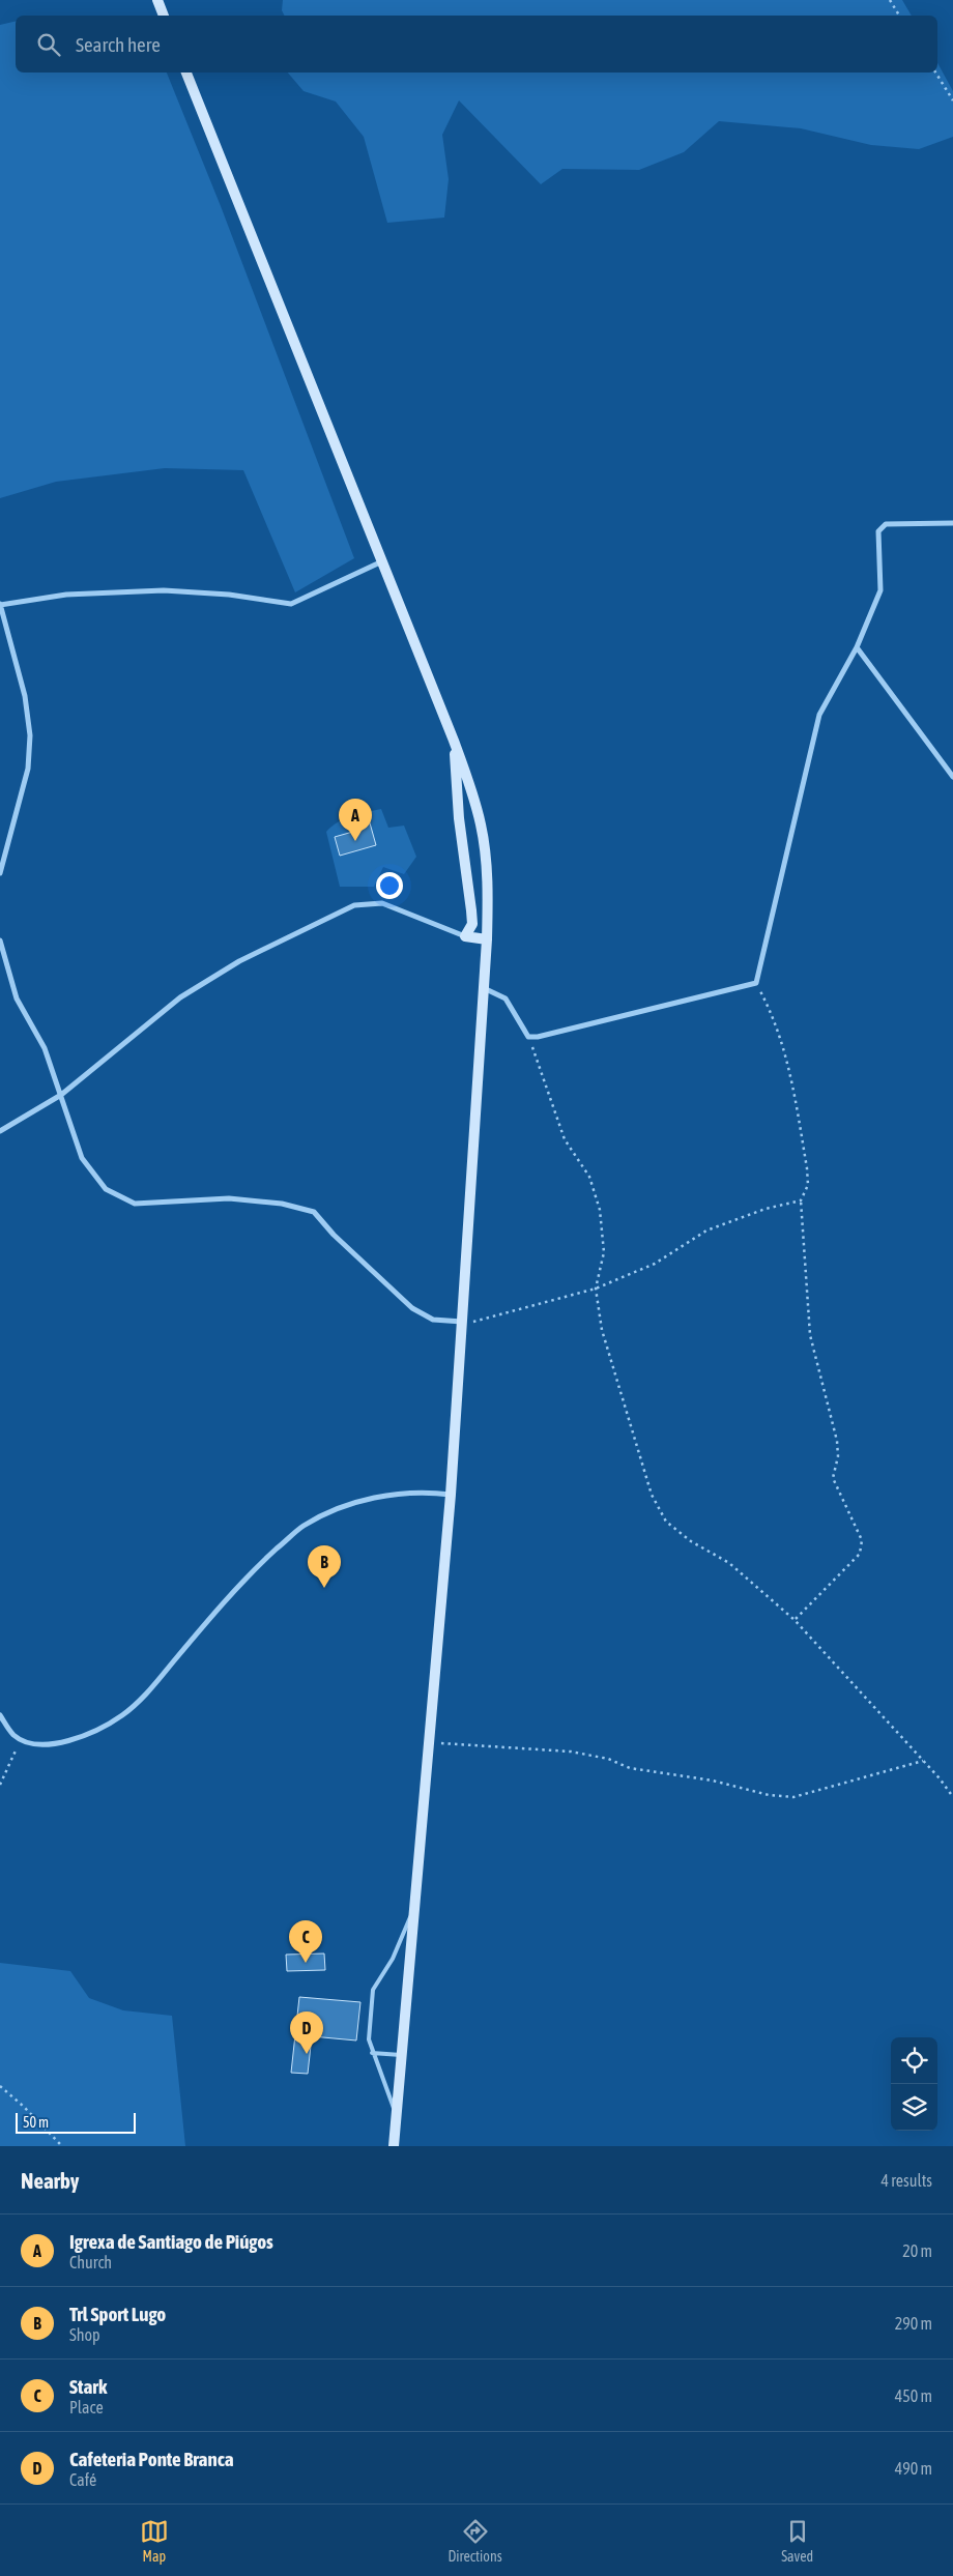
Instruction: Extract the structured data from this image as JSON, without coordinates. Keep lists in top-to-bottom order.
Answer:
{
  "scale_bar": "50 m",
  "page": {
    "search": "Search here",
    "pins": [
      "A",
      "B",
      "C",
      "D"
    ],
    "scale": "50 m",
    "heading": ["Nearby", "4 results"],
    "list": [
      {
        "mark": "A",
        "name": "Igrexa de Santiago de Piúgos",
        "note": "Church",
        "value": "20 m"
      },
      {
        "mark": "B",
        "name": "Trl Sport Lugo",
        "note": "Shop",
        "value": "290 m"
      },
      {
        "mark": "C",
        "name": "Stark",
        "note": "Place",
        "value": "450 m"
      },
      {
        "mark": "D",
        "name": "Cafeteria Ponte Branca",
        "note": "Café",
        "value": "490 m"
      }
    ],
    "nav": ["Map", "Directions", "Saved"]
  }
}
